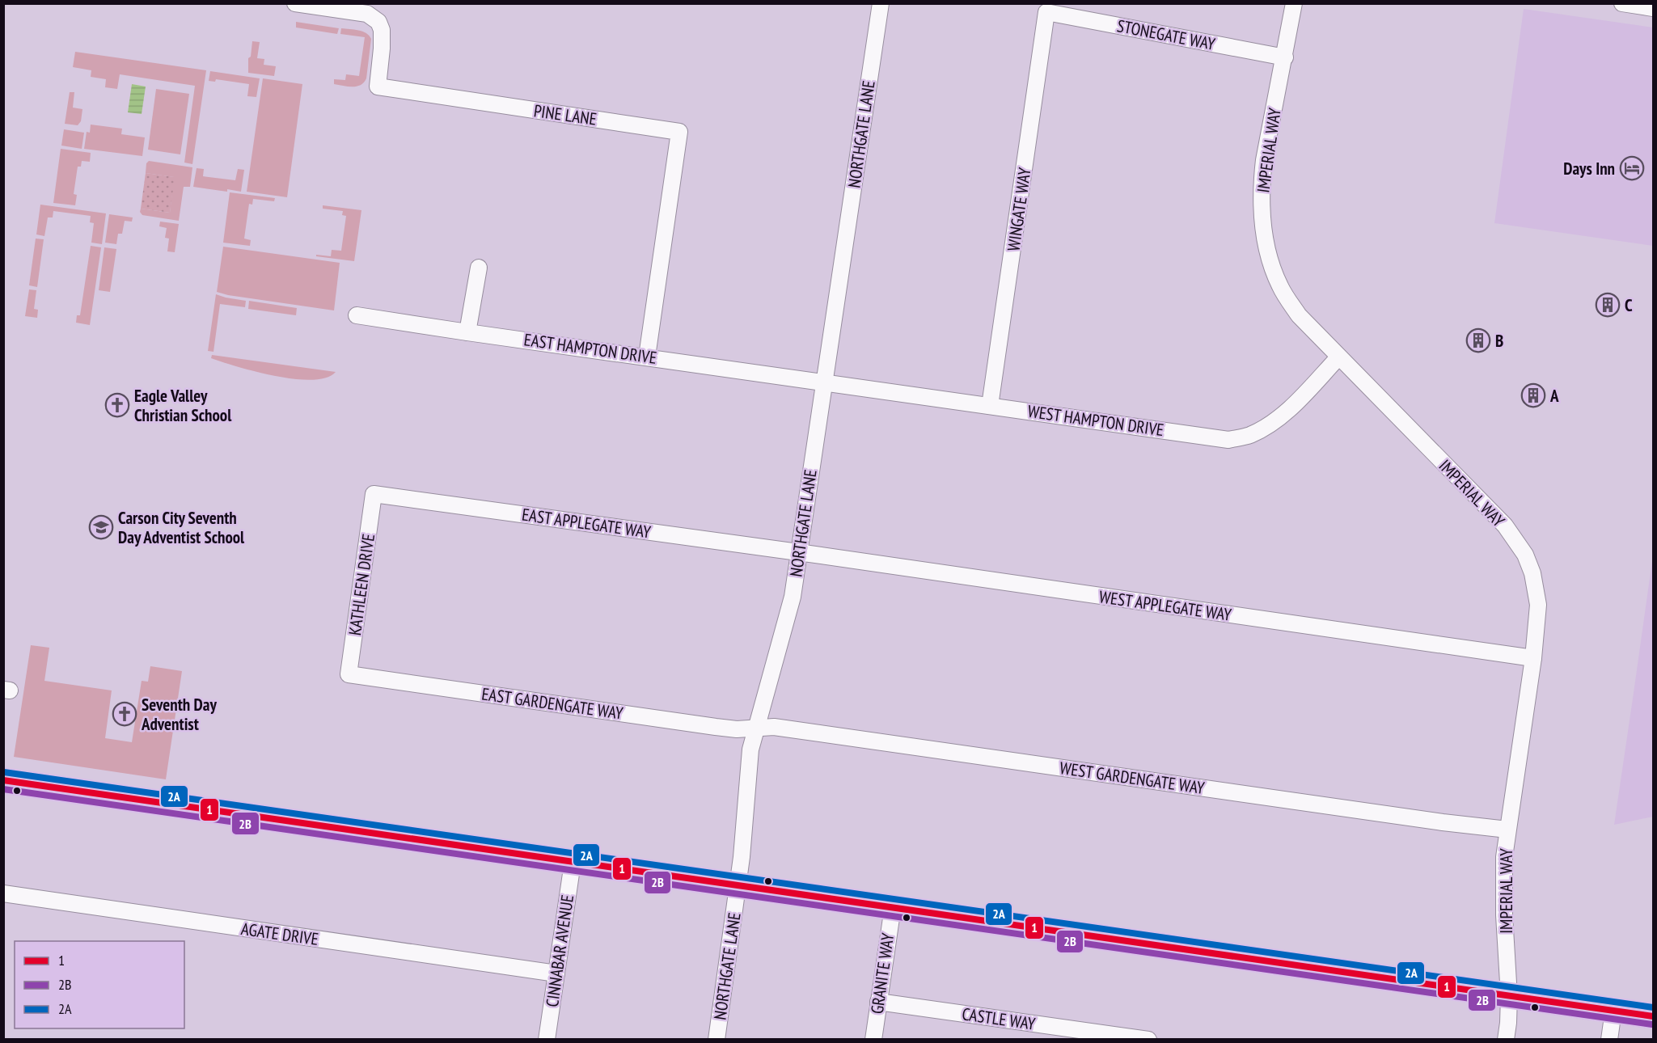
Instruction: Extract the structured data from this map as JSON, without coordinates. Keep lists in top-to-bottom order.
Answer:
{
  "streets": {
    "street": [
      "STONEGATE WAY",
      "PINE LANE",
      "NORTHGATE LANE",
      "IMPERIAL WAY",
      "WINGATE WAY",
      "EAST HAMPTON DRIVE",
      "WEST HAMPTON DRIVE",
      "EAST APPLEGATE WAY",
      "KATHLEEN DRIVE",
      "WEST APPLEGATE WAY",
      "EAST GARDENGATE WAY",
      "WEST GARDENGATE WAY",
      "AGATE DRIVE",
      "CINNABAR AVENUE",
      "GRANITE WAY",
      "CASTLE WAY"
    ]
  },
  "crossings": [
    ["STONEGATE WAY", "IMPERIAL WAY"],
    ["STONEGATE WAY", "WINGATE WAY"],
    ["PINE LANE", "EAST HAMPTON DRIVE"],
    ["NORTHGATE LANE", "EAST HAMPTON DRIVE"],
    ["NORTHGATE LANE", "WEST HAMPTON DRIVE"],
    ["NORTHGATE LANE", "EAST APPLEGATE WAY"],
    ["NORTHGATE LANE", "WEST APPLEGATE WAY"],
    ["NORTHGATE LANE", "EAST GARDENGATE WAY"],
    ["NORTHGATE LANE", "WEST GARDENGATE WAY"],
    ["IMPERIAL WAY", "WEST HAMPTON DRIVE"],
    ["IMPERIAL WAY", "WEST APPLEGATE WAY"],
    ["IMPERIAL WAY", "WEST GARDENGATE WAY"],
    ["WINGATE WAY", "WEST HAMPTON DRIVE"],
    ["EAST HAMPTON DRIVE", "WEST HAMPTON DRIVE"],
    ["EAST APPLEGATE WAY", "KATHLEEN DRIVE"],
    ["EAST APPLEGATE WAY", "WEST APPLEGATE WAY"],
    ["KATHLEEN DRIVE", "EAST GARDENGATE WAY"],
    ["EAST GARDENGATE WAY", "WEST GARDENGATE WAY"],
    ["AGATE DRIVE", "CINNABAR AVENUE"],
    ["GRANITE WAY", "CASTLE WAY"]
  ],
  "places": {
    "hotel": ["Days Inn"],
    "building": ["C", "B", "A"],
    "church": ["Eagle Valley Christian School", "Seventh Day Adventist"],
    "school or university": ["Carson City Seventh Day Adventist School"]
  },
  "lines": ["transit line 2A", "transit line 1", "transit line 2B"],
  "legend": ["1", "2B", "2A"]
}
